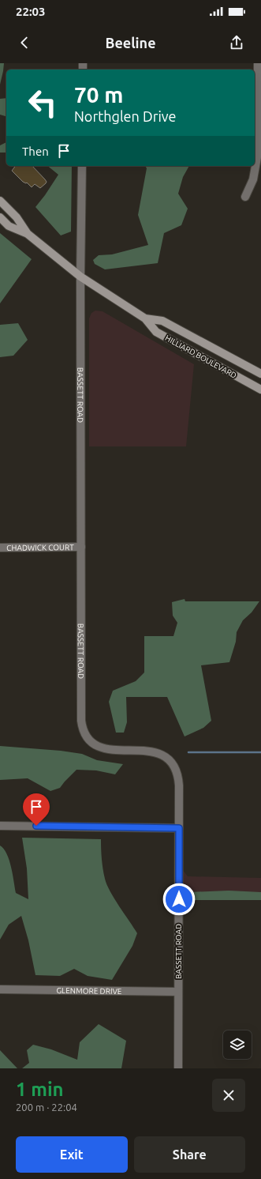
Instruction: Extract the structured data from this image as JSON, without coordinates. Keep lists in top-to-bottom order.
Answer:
{
  "streets": {
    "main road": ["HILLIARD BOULEVARD"],
    "street": ["BASSETT ROAD", "CHADWICK COURT", "GLENMORE DRIVE"]
  },
  "crossings": [
    ["HILLIARD BOULEVARD", "BASSETT ROAD"],
    ["BASSETT ROAD", "CHADWICK COURT"],
    ["BASSETT ROAD", "GLENMORE DRIVE"]
  ],
  "page": {
    "status": "22:03",
    "header": "Beeline",
    "turn": ["70 m", "Northglen Drive"],
    "then": "Then",
    "heading": ["1 min", "200 m · 22:04"],
    "buttons": ["Exit", "Share"]
  }
}
